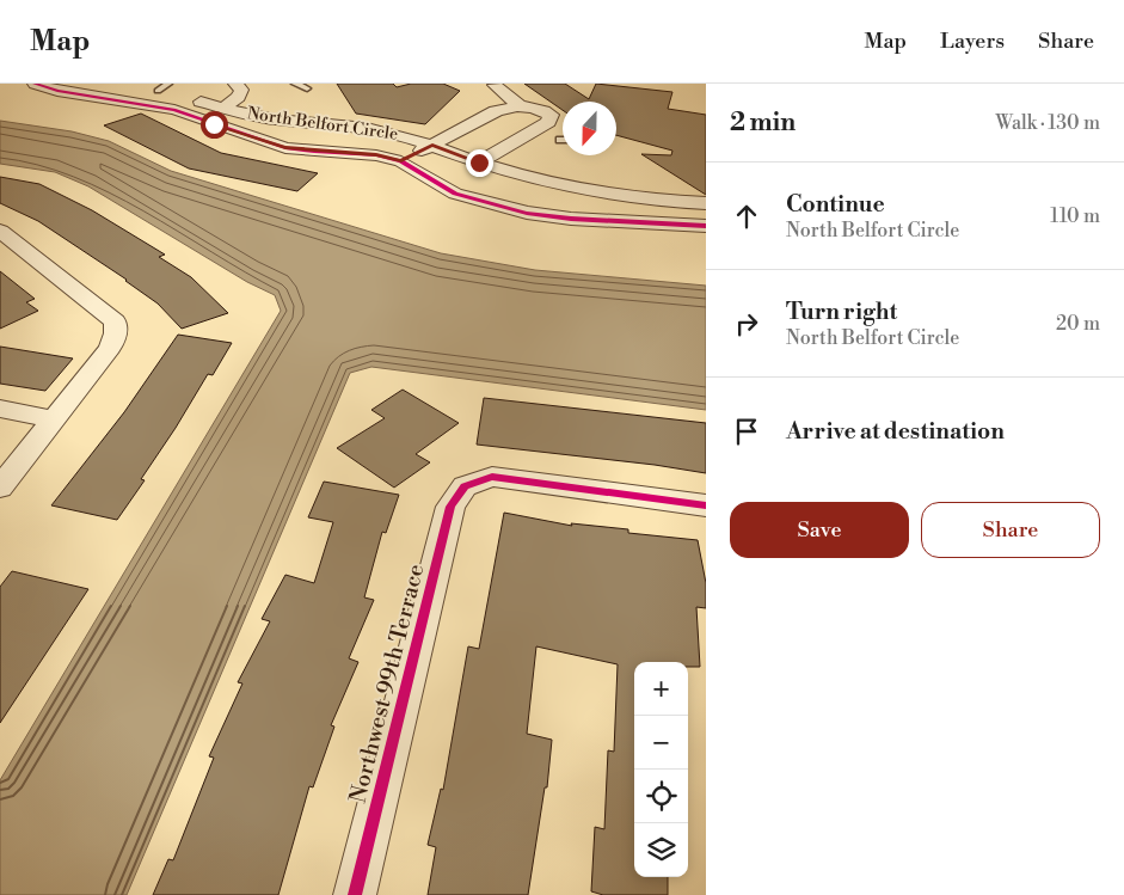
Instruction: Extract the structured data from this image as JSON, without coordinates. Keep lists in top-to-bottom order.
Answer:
{
  "streets": {
    "street": ["North Belfort Circle", "Northwest 99th Terrace"]
  },
  "north": "bottom",
  "page": {
    "header": "Map",
    "nav": ["Map", "Layers", "Share"],
    "heading": ["2 min", "Walk · 130 m"],
    "list": [
      ["Continue", "North Belfort Circle", "110 m"],
      ["Turn right", "North Belfort Circle", "20 m"],
      "Arrive at destination"
    ],
    "buttons": ["Save", "Share"],
    "map_buttons": ["+", "−"]
  }
}
